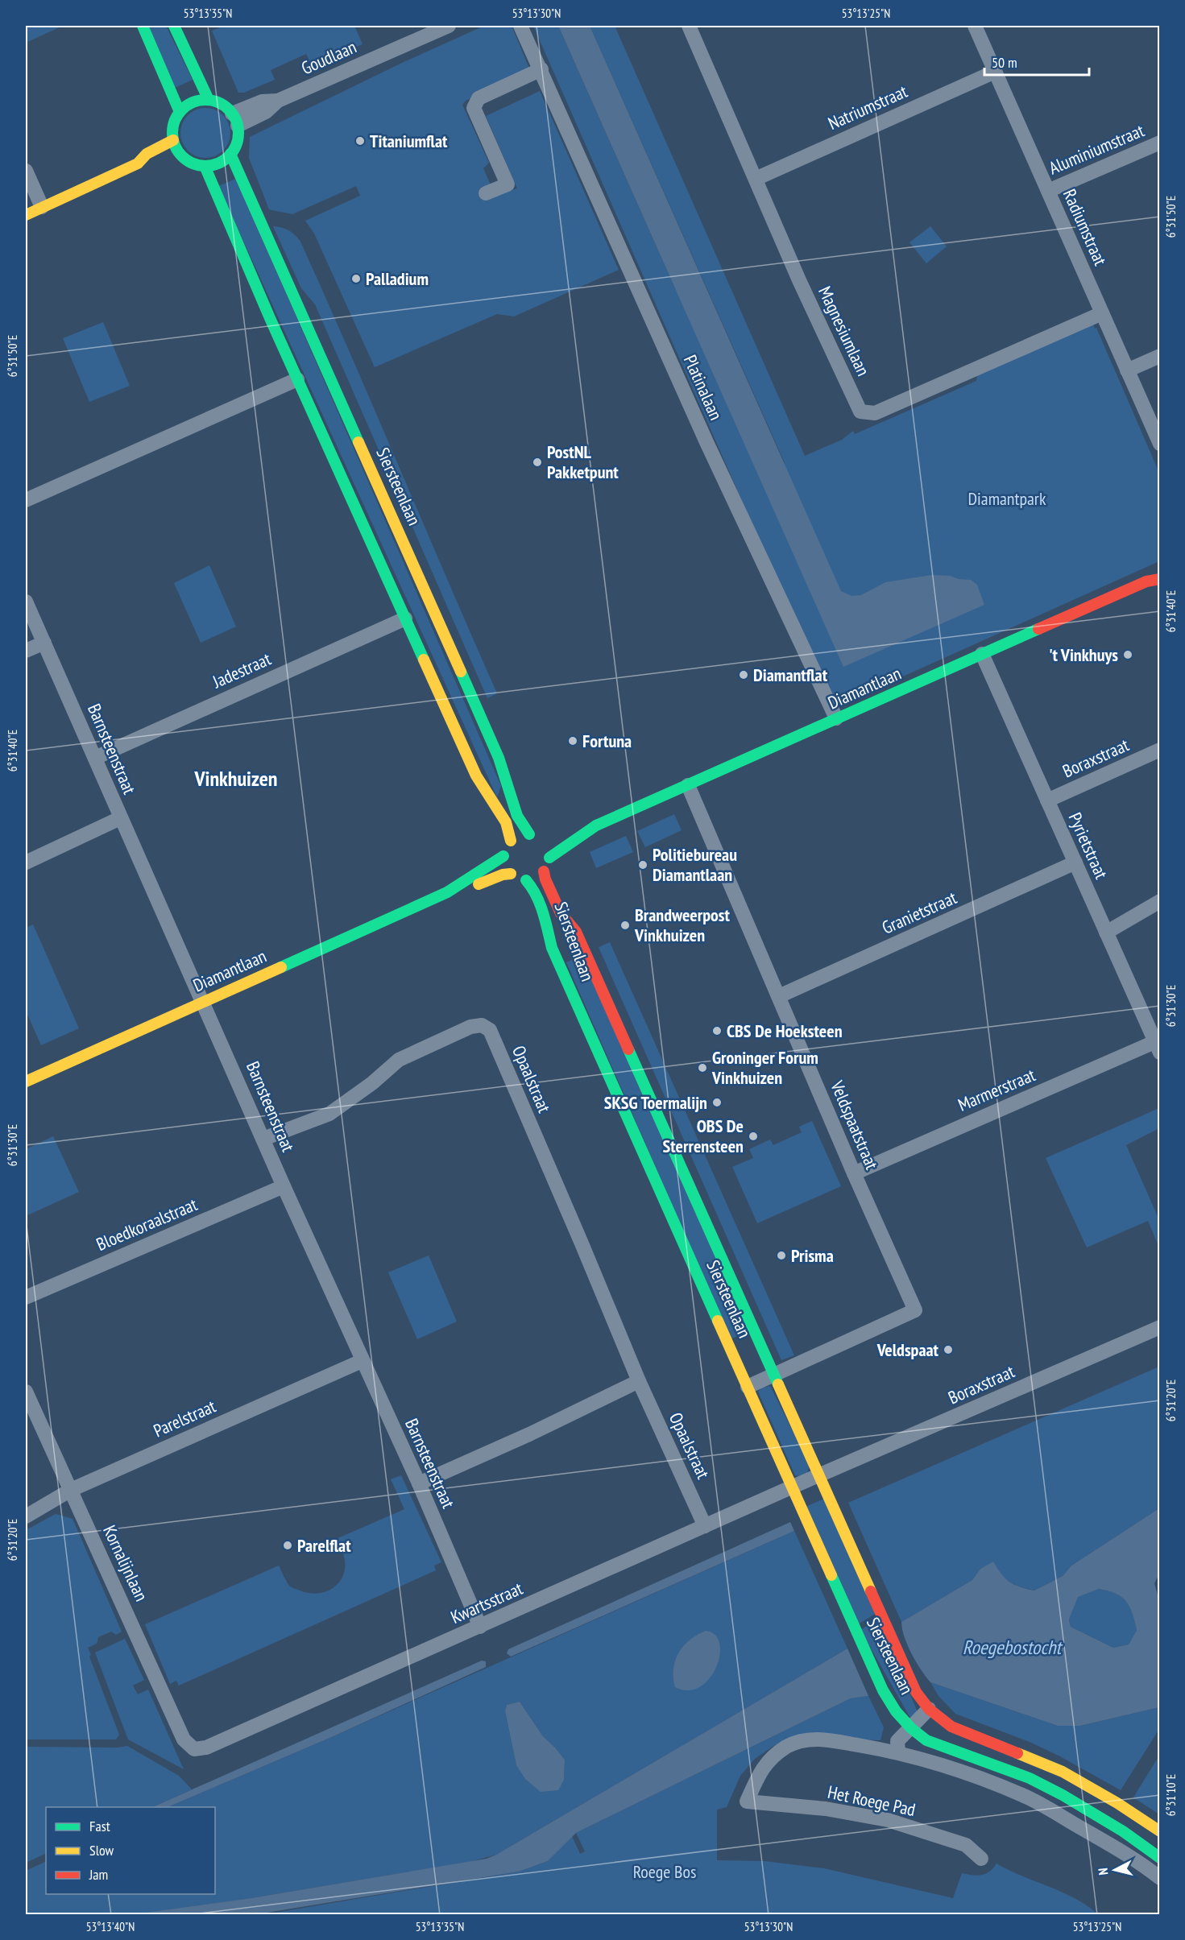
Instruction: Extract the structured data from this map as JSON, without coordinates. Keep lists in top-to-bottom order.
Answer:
{
  "streets": {
    "main road": ["Siersteenlaan", "Diamantlaan"],
    "street": [
      "Goudlaan",
      "Natriumstraat",
      "Aluminiumstraat",
      "Radiumstraat",
      "Magnesiumlaan",
      "Platinalaan",
      "Jadestraat",
      "Barnsteenstraat",
      "Boraxstraat",
      "Pyrietstraat",
      "Granietstraat",
      "Opaalstraat",
      "Marmerstraat",
      "Veldspaatstraat",
      "Bloedkoraalstraat",
      "Parelstraat",
      "Kornalijnlaan",
      "Kwartsstraat",
      "Het Roege Pad"
    ]
  },
  "crossings": [
    ["Goudlaan", "Siersteenlaan"],
    ["Natriumstraat", "Radiumstraat"],
    ["Natriumstraat", "Magnesiumlaan"],
    ["Aluminiumstraat", "Radiumstraat"],
    ["Radiumstraat", "Magnesiumlaan"],
    ["Platinalaan", "Diamantlaan"],
    ["Siersteenlaan", "Diamantlaan"],
    ["Siersteenlaan", "Boraxstraat"],
    ["Siersteenlaan", "Veldspaatstraat"],
    ["Siersteenlaan", "Kwartsstraat"],
    ["Siersteenlaan", "Het Roege Pad"],
    ["Jadestraat", "Barnsteenstraat"],
    ["Diamantlaan", "Barnsteenstraat"],
    ["Diamantlaan", "Pyrietstraat"],
    ["Diamantlaan", "Veldspaatstraat"],
    ["Barnsteenstraat", "Opaalstraat"],
    ["Barnsteenstraat", "Bloedkoraalstraat"],
    ["Barnsteenstraat", "Parelstraat"],
    ["Barnsteenstraat", "Kwartsstraat"],
    ["Boraxstraat", "Pyrietstraat"],
    ["Boraxstraat", "Kwartsstraat"],
    ["Pyrietstraat", "Granietstraat"],
    ["Pyrietstraat", "Marmerstraat"],
    ["Granietstraat", "Veldspaatstraat"],
    ["Opaalstraat", "Kwartsstraat"],
    ["Marmerstraat", "Veldspaatstraat"],
    ["Parelstraat", "Kornalijnlaan"],
    ["Kornalijnlaan", "Kwartsstraat"]
  ],
  "districts": ["Vinkhuizen"],
  "water": ["Roegebostocht"],
  "parks": ["Diamantpark", "Roege Bos"],
  "places": [
    "Titaniumflat",
    "Palladium",
    "PostNL Pakketpunt",
    "'t Vinkhuys",
    "Diamantflat",
    "Fortuna",
    "Politiebureau Diamantlaan",
    "Brandweerpost Vinkhuizen",
    "CBS De Hoeksteen",
    "Groninger Forum Vinkhuizen",
    "SKSG Toermalijn",
    "OBS De Sterrensteen",
    "Prisma",
    "Veldspaat",
    "Parelflat"
  ],
  "legend": ["Fast", "Slow", "Jam"],
  "scale_bar": "50 m",
  "north": "left",
  "coordinates": [
    "53°13'35\"N",
    "53°13'30\"N",
    "53°13'25\"N",
    "6°31'50\"E",
    "6°31'40\"E",
    "6°31'30\"E",
    "6°31'20\"E",
    "6°31'10\"E",
    "53°13'40\"N"
  ]
}
